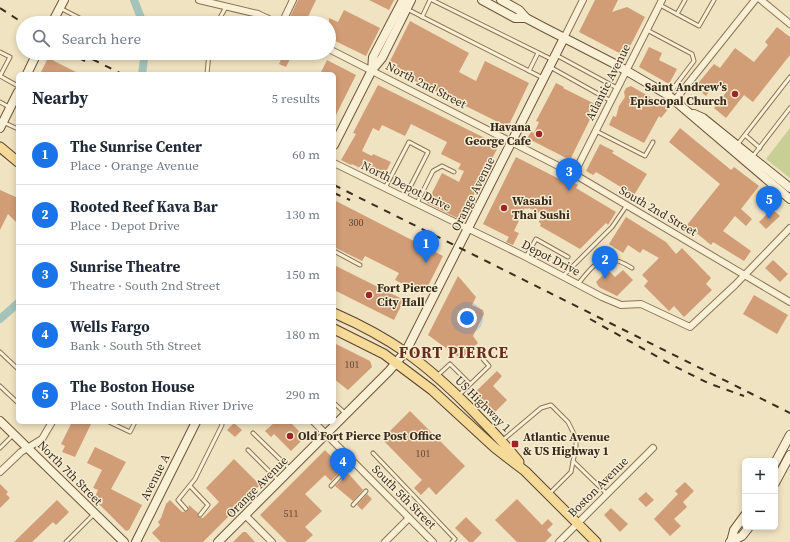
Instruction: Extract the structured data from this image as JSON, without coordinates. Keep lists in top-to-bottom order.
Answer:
{
  "streets": {
    "main road": ["US Highway 1"],
    "street": [
      "Atlantic Avenue",
      "North 2nd Street",
      "North Depot Drive",
      "Orange Avenue",
      "South 2nd Street",
      "Depot Drive",
      "North 7th Street",
      "Avenue A",
      "Boston Avenue",
      "South 5th Street"
    ]
  },
  "crossings": [
    ["Atlantic Avenue", "South 2nd Street"],
    ["North 2nd Street", "Orange Avenue"],
    ["North 2nd Street", "South 2nd Street"],
    ["North Depot Drive", "Orange Avenue"],
    ["North Depot Drive", "Depot Drive"],
    ["Orange Avenue", "South 2nd Street"],
    ["Orange Avenue", "Depot Drive"],
    ["Orange Avenue", "US Highway 1"],
    ["Orange Avenue", "South 5th Street"],
    ["South 2nd Street", "Depot Drive"],
    ["US Highway 1", "Boston Avenue"]
  ],
  "districts": ["FORT PIERCE"],
  "places": {
    "other": [
      "Saint Andrew's Episcopal Church",
      "Havana George Cafe",
      "Wasabi Thai Sushi",
      "Fort Pierce City Hall",
      "Old Fort Pierce Post Office"
    ],
    "transit": ["Atlantic Avenue & US Highway 1"]
  },
  "house_numbers": [
    "300",
    "101",
    "101",
    "511"
  ],
  "page": {
    "search": "Search here",
    "heading": ["Nearby", "5 results"],
    "list": [
      {
        "mark": "1",
        "name": "The Sunrise Center",
        "note": "Place · Orange Avenue",
        "value": "60 m"
      },
      {
        "mark": "2",
        "name": "Rooted Reef Kava Bar",
        "note": "Place · Depot Drive",
        "value": "130 m"
      },
      {
        "mark": "3",
        "name": "Sunrise Theatre",
        "note": "Theatre · South 2nd Street",
        "value": "150 m"
      },
      {
        "mark": "4",
        "name": "Wells Fargo",
        "note": "Bank · South 5th Street",
        "value": "180 m"
      },
      {
        "mark": "5",
        "name": "The Boston House",
        "note": "Place · South Indian River Drive",
        "value": "290 m"
      }
    ],
    "pins": [
      "3",
      "5",
      "1",
      "2",
      "4"
    ],
    "map_buttons": ["+", "−"]
  }
}
